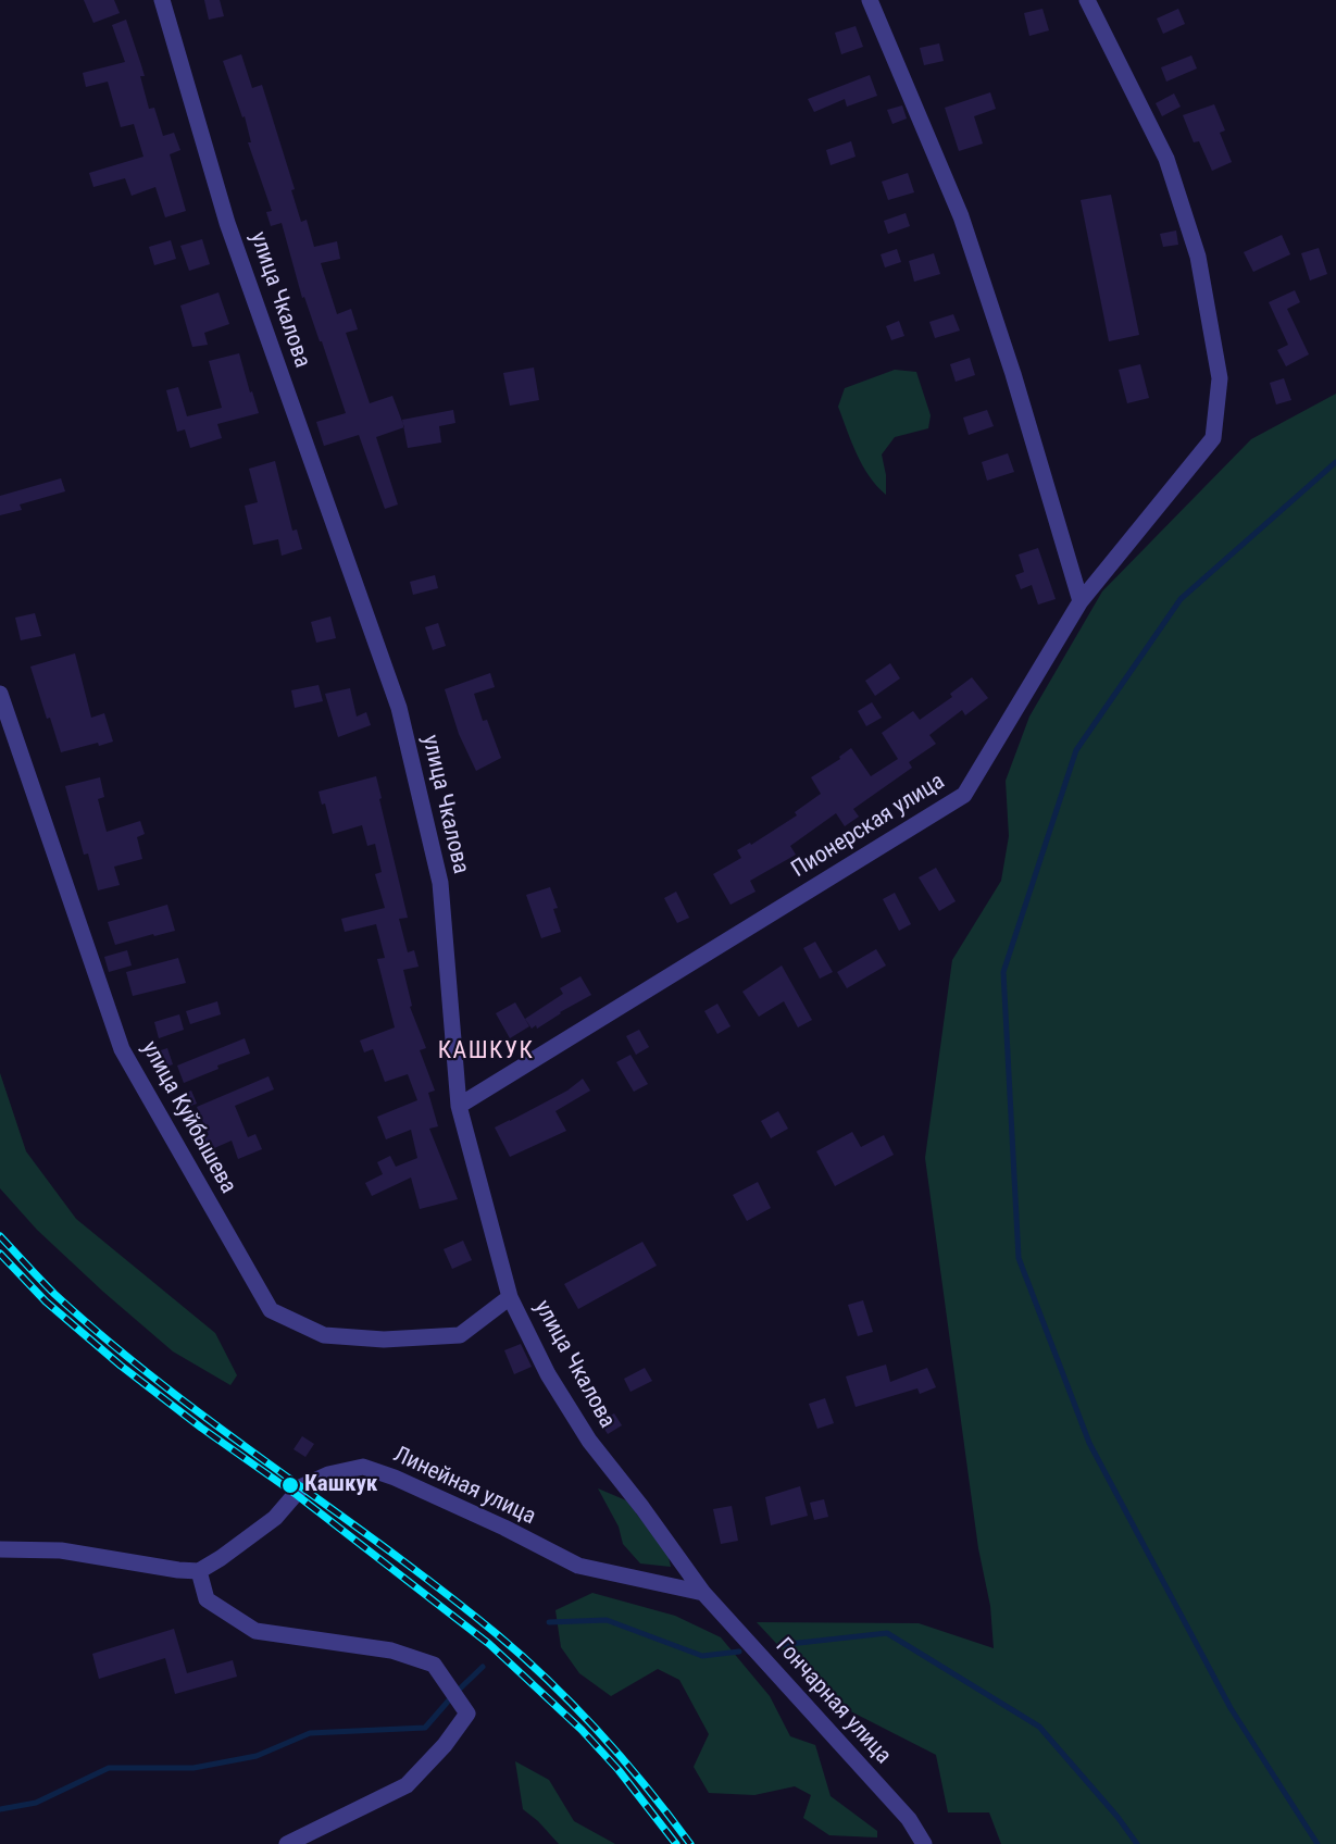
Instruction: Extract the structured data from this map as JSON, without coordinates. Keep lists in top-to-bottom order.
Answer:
{
  "streets": {
    "street": [
      "улица Чкалова",
      "Пионерская улица",
      "улица Куйбышева",
      "Линейная улица",
      "Гончарная улица"
    ]
  },
  "crossings": [
    ["улица Чкалова", "Пионерская улица"],
    ["улица Чкалова", "улица Куйбышева"],
    ["улица Чкалова", "Линейная улица"],
    ["улица Чкалова", "Гончарная улица"],
    ["Линейная улица", "Гончарная улица"]
  ],
  "districts": ["КАШКУК"],
  "places": ["Кашкук"]
}
